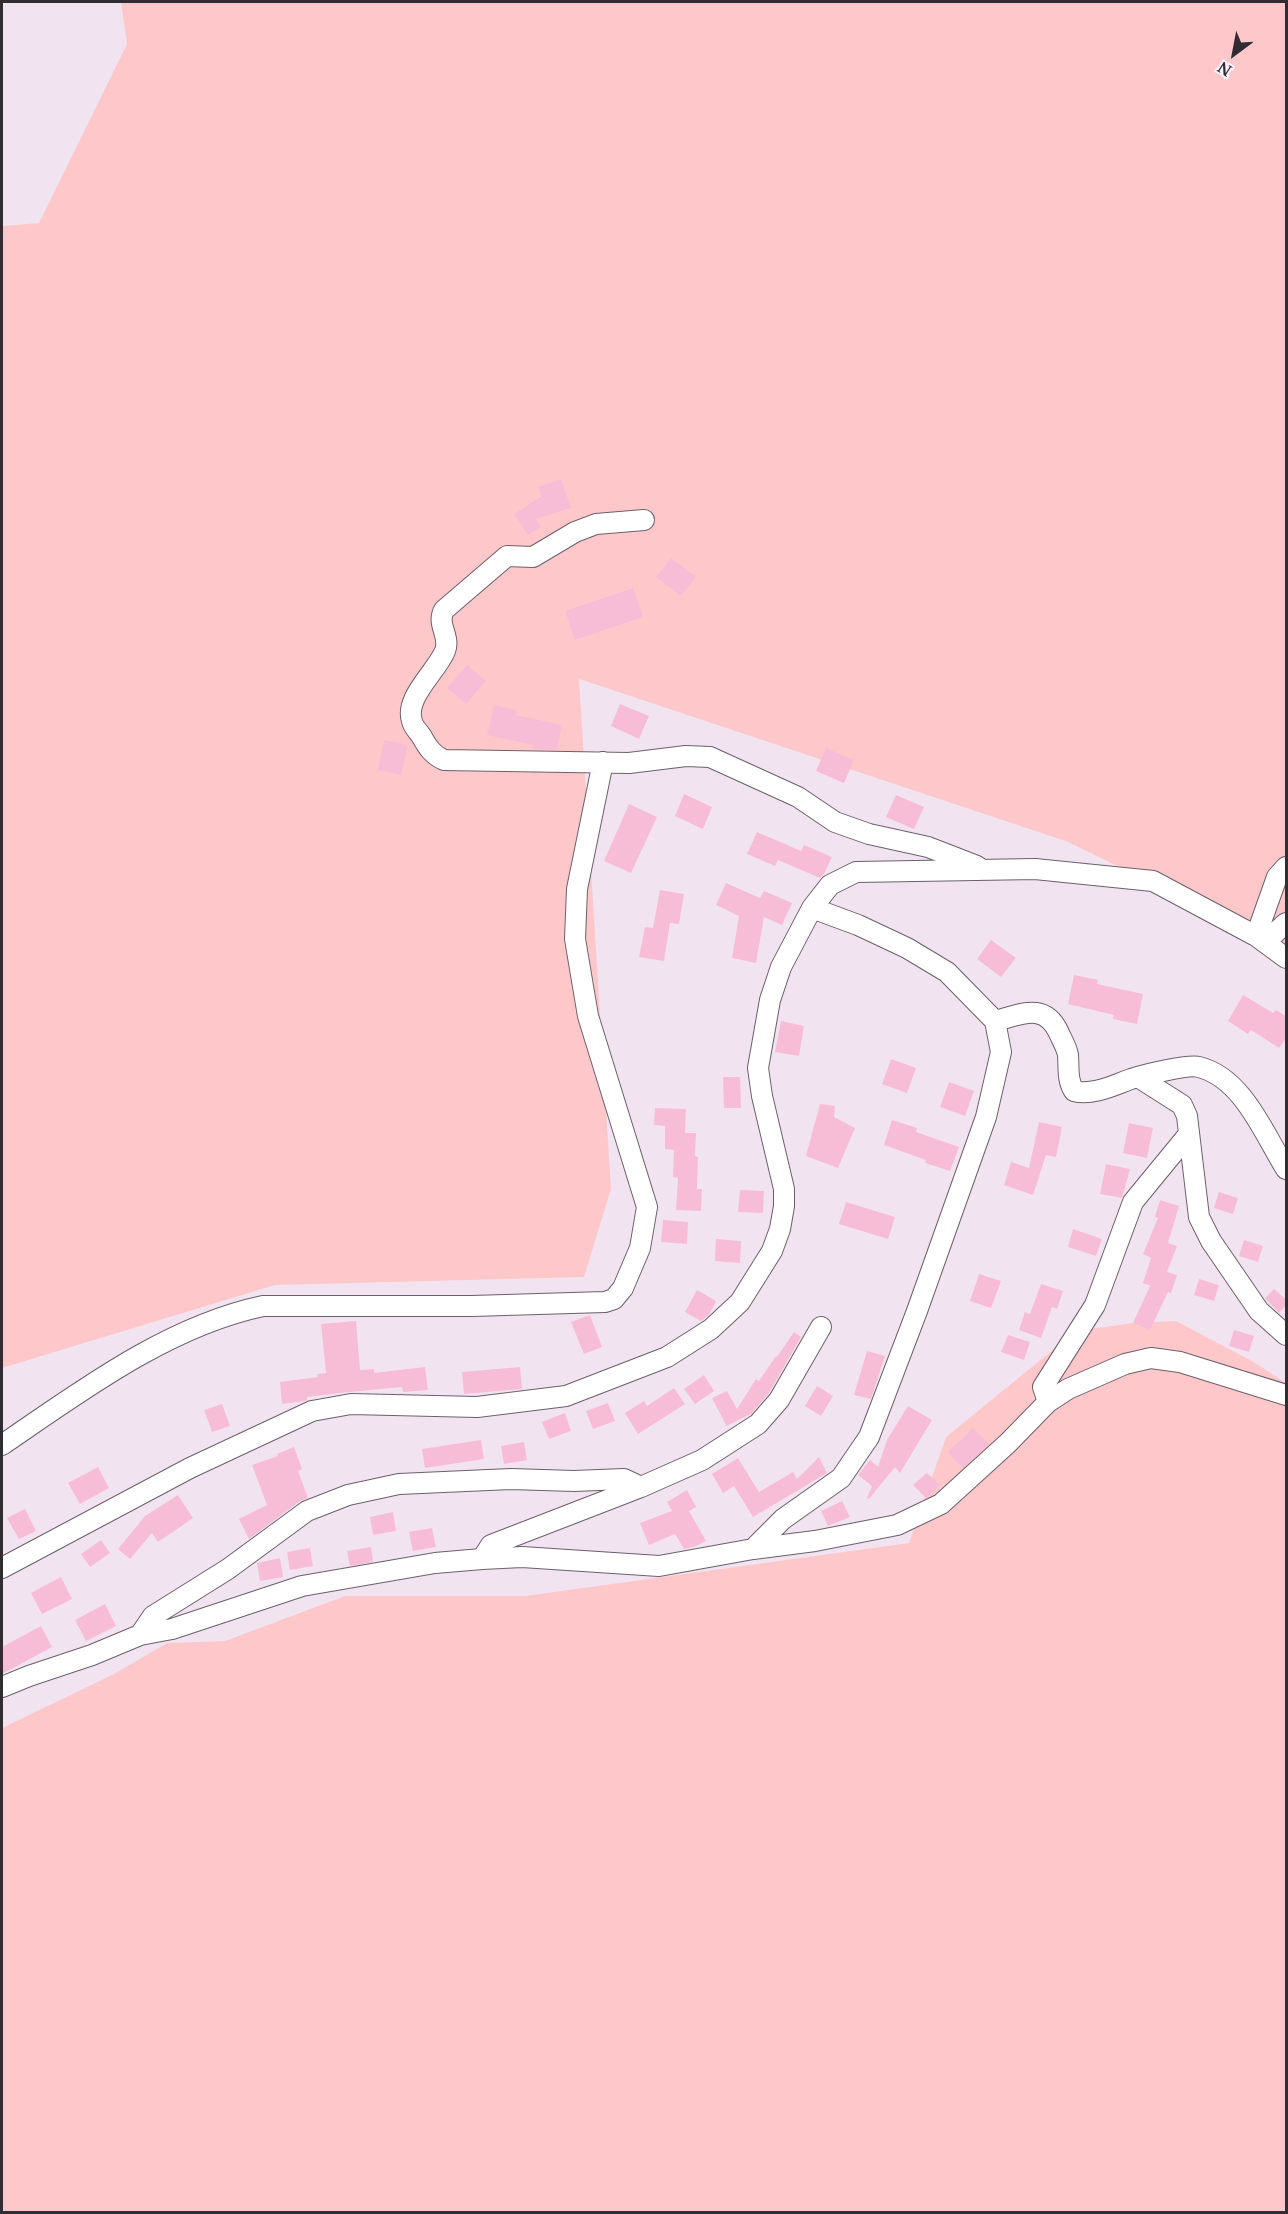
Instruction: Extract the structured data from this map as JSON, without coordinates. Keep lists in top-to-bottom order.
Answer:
{
  "north": "bottom left"
}
